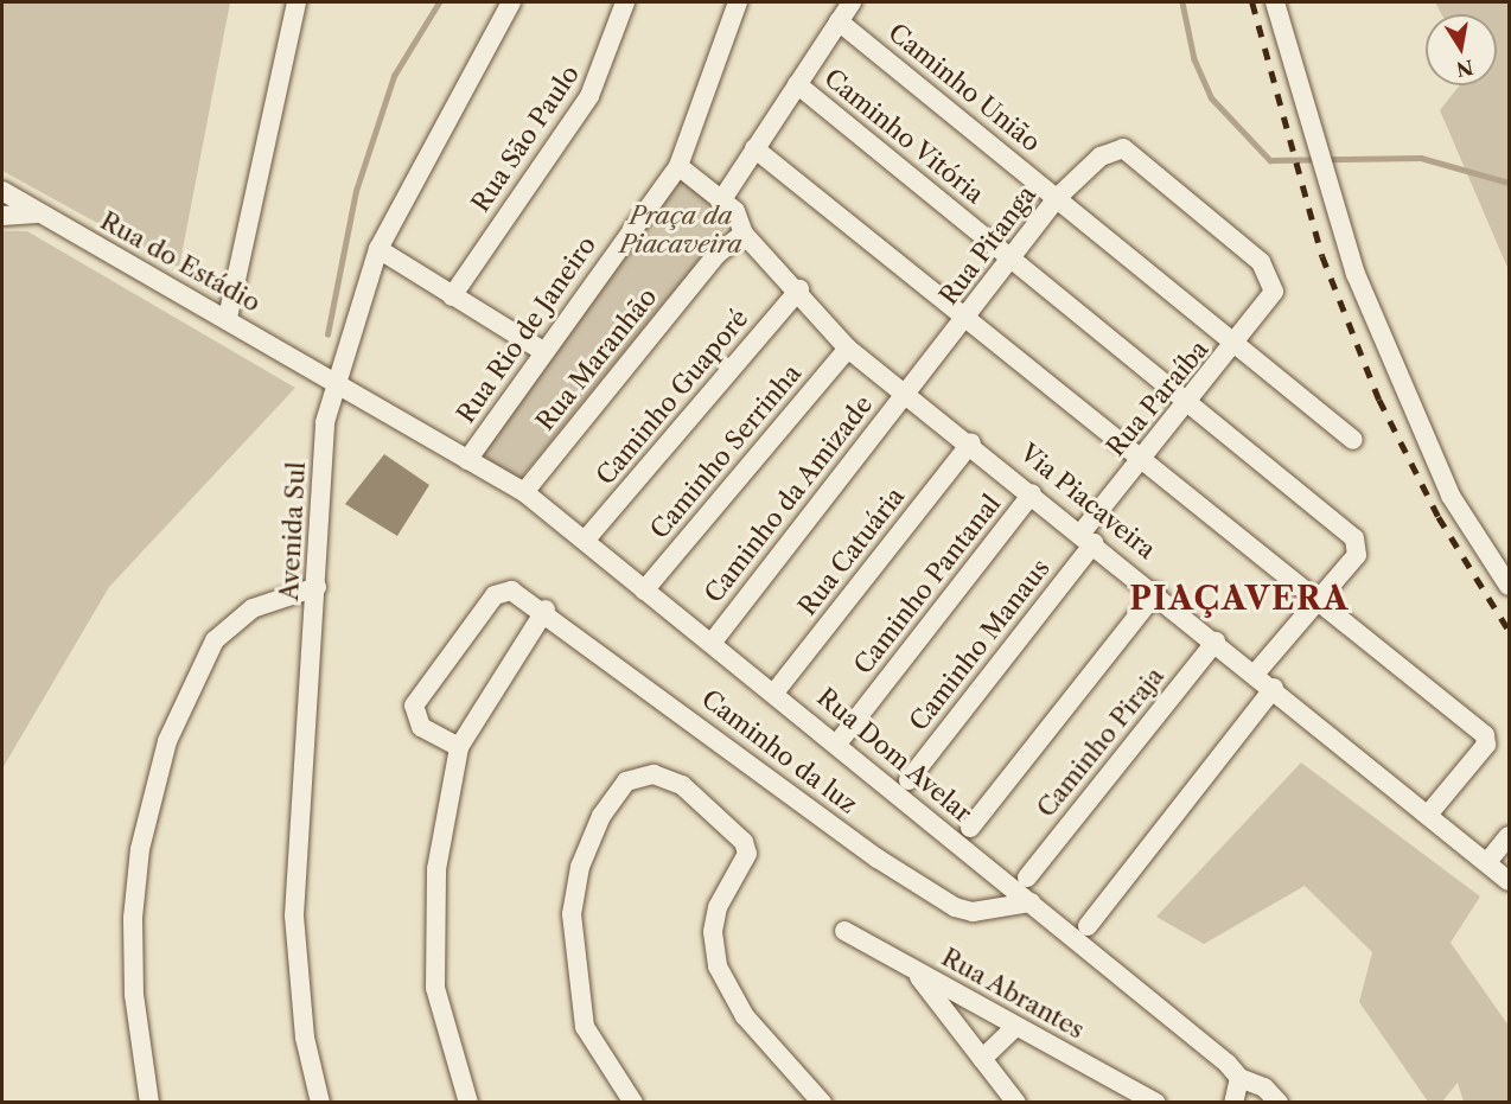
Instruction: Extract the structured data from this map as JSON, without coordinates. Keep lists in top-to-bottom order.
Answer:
{
  "streets": {
    "street": [
      "Caminho União",
      "Caminho Vitória",
      "Rua São Paulo",
      "Rua Pitanga",
      "Rua do Estádio",
      "Rua Rio de Janeiro",
      "Rua Maranhão",
      "Caminho Guaporé",
      "Rua Paraíba",
      "Caminho Serrinha",
      "Caminho da Amizade",
      "Via Piacaveira",
      "Avenida Sul",
      "Rua Catuária",
      "Caminho Pantanal",
      "Caminho Manaus",
      "Caminho Piraja",
      "Caminho da luz",
      "Rua Dom Avelar",
      "Rua Abrantes"
    ]
  },
  "crossings": [
    ["Caminho União", "Rua Pitanga"],
    ["Caminho União", "Rua Paraíba"],
    ["Caminho Vitória", "Rua Pitanga"],
    ["Caminho Vitória", "Rua Paraíba"],
    ["Rua Pitanga", "Rua Paraíba"],
    ["Rua Pitanga", "Caminho da Amizade"],
    ["Rua Pitanga", "Via Piacaveira"],
    ["Rua do Estádio", "Rua Rio de Janeiro"],
    ["Rua do Estádio", "Avenida Sul"],
    ["Rua do Estádio", "Rua Dom Avelar"],
    ["Rua Rio de Janeiro", "Via Piacaveira"],
    ["Rua Rio de Janeiro", "Rua Dom Avelar"],
    ["Rua Maranhão", "Via Piacaveira"],
    ["Rua Maranhão", "Rua Dom Avelar"],
    ["Caminho Guaporé", "Via Piacaveira"],
    ["Caminho Guaporé", "Rua Dom Avelar"],
    ["Rua Paraíba", "Via Piacaveira"],
    ["Rua Paraíba", "Caminho Manaus"],
    ["Caminho Serrinha", "Via Piacaveira"],
    ["Caminho Serrinha", "Rua Dom Avelar"],
    ["Caminho da Amizade", "Via Piacaveira"],
    ["Caminho da Amizade", "Rua Dom Avelar"],
    ["Via Piacaveira", "Rua Catuária"],
    ["Via Piacaveira", "Caminho Pantanal"],
    ["Via Piacaveira", "Caminho Manaus"],
    ["Via Piacaveira", "Caminho Piraja"],
    ["Rua Catuária", "Rua Dom Avelar"],
    ["Caminho Pantanal", "Rua Dom Avelar"],
    ["Caminho da luz", "Rua Dom Avelar"]
  ],
  "districts": ["PIAÇAVERA"],
  "parks": ["Praça da Piacaveira"],
  "north": "bottom"
}
